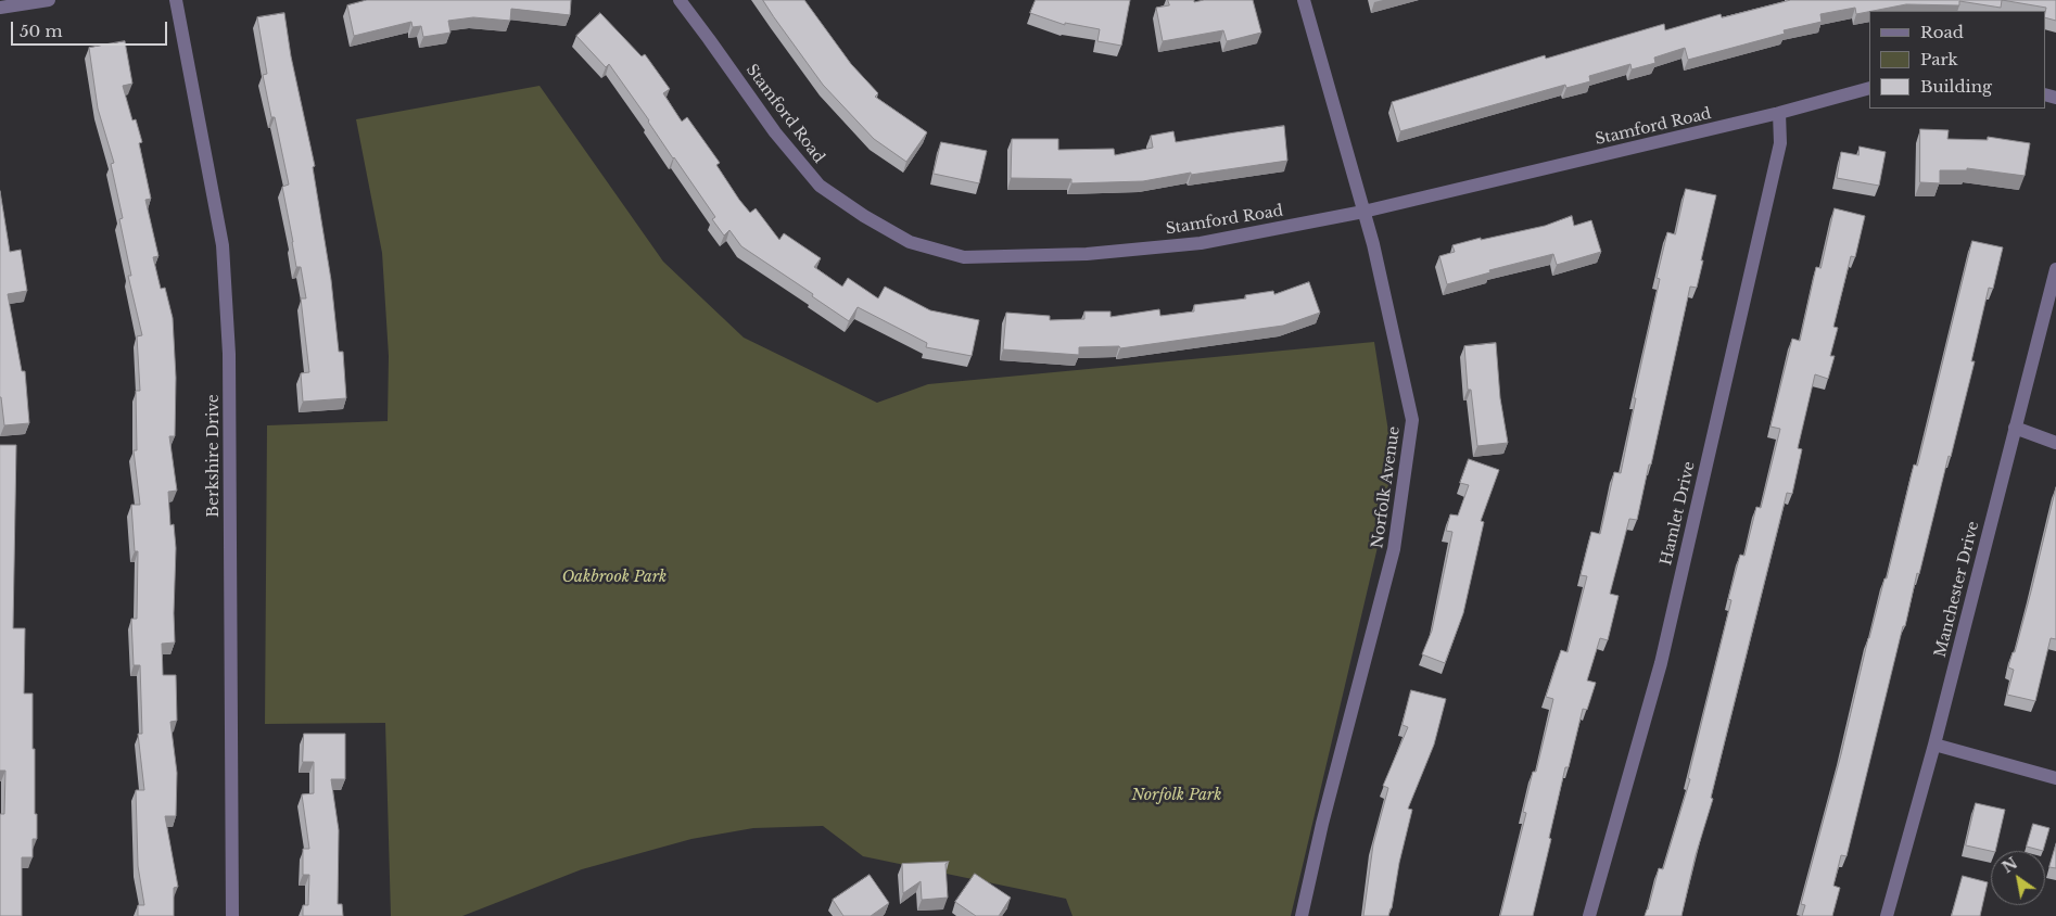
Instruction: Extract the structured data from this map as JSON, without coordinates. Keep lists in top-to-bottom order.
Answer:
{
  "streets": {
    "street": [
      "Stamford Road",
      "Berkshire Drive",
      "Norfolk Avenue",
      "Hamlet Drive",
      "Manchester Drive"
    ]
  },
  "crossings": [
    ["Stamford Road", "Norfolk Avenue"],
    ["Stamford Road", "Hamlet Drive"]
  ],
  "parks": ["Oakbrook Park", "Norfolk Park"],
  "legend": ["Road", "Park", "Building"],
  "scale_bar": "50 m",
  "north": "top left"
}
